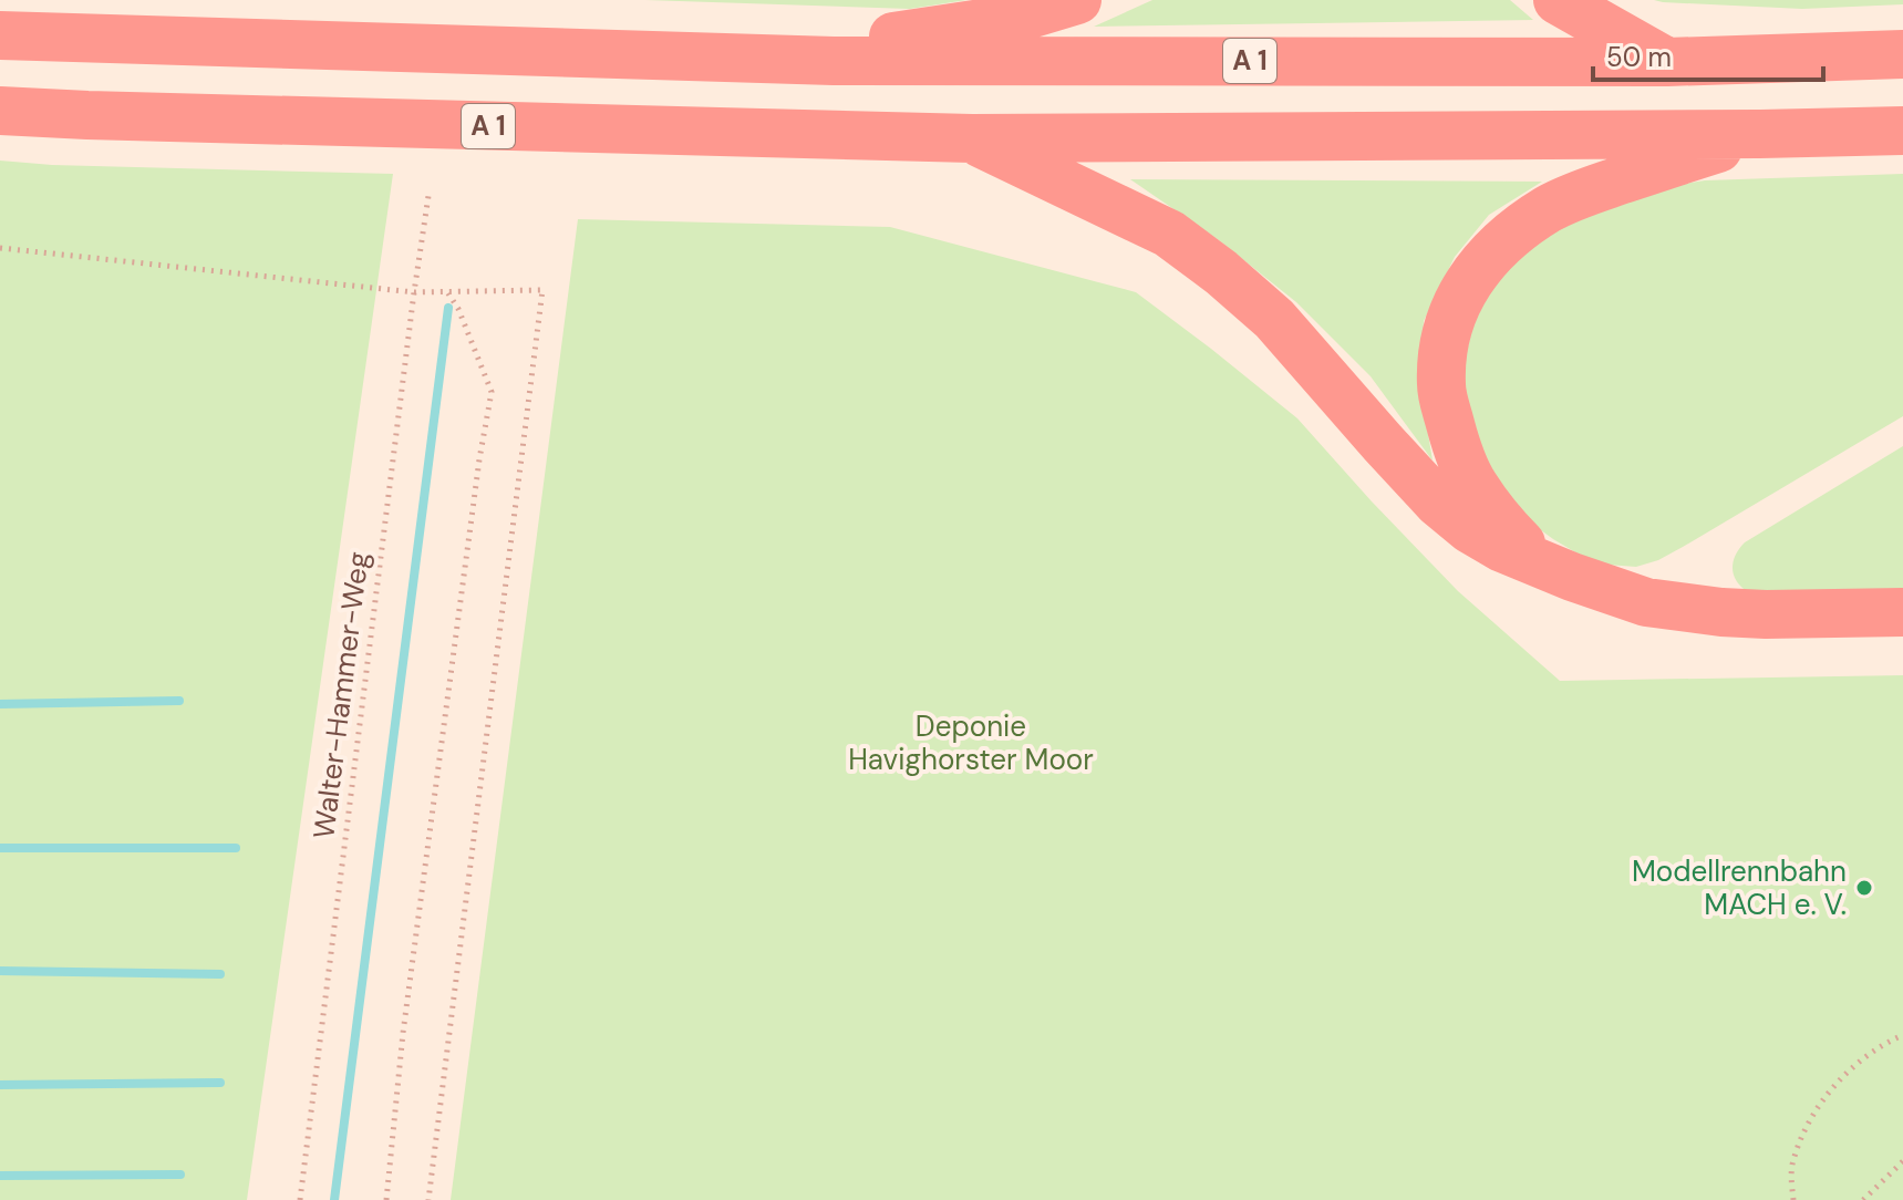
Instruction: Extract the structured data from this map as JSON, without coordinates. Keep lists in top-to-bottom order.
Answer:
{
  "streets": {
    "highway": ["A 1"],
    "path": ["Walter-Hammer-Weg"]
  },
  "parks": ["Deponie Havighorster Moor"],
  "places": ["Modellrennbahn MACH e. V."],
  "scale_bar": "50 m"
}
